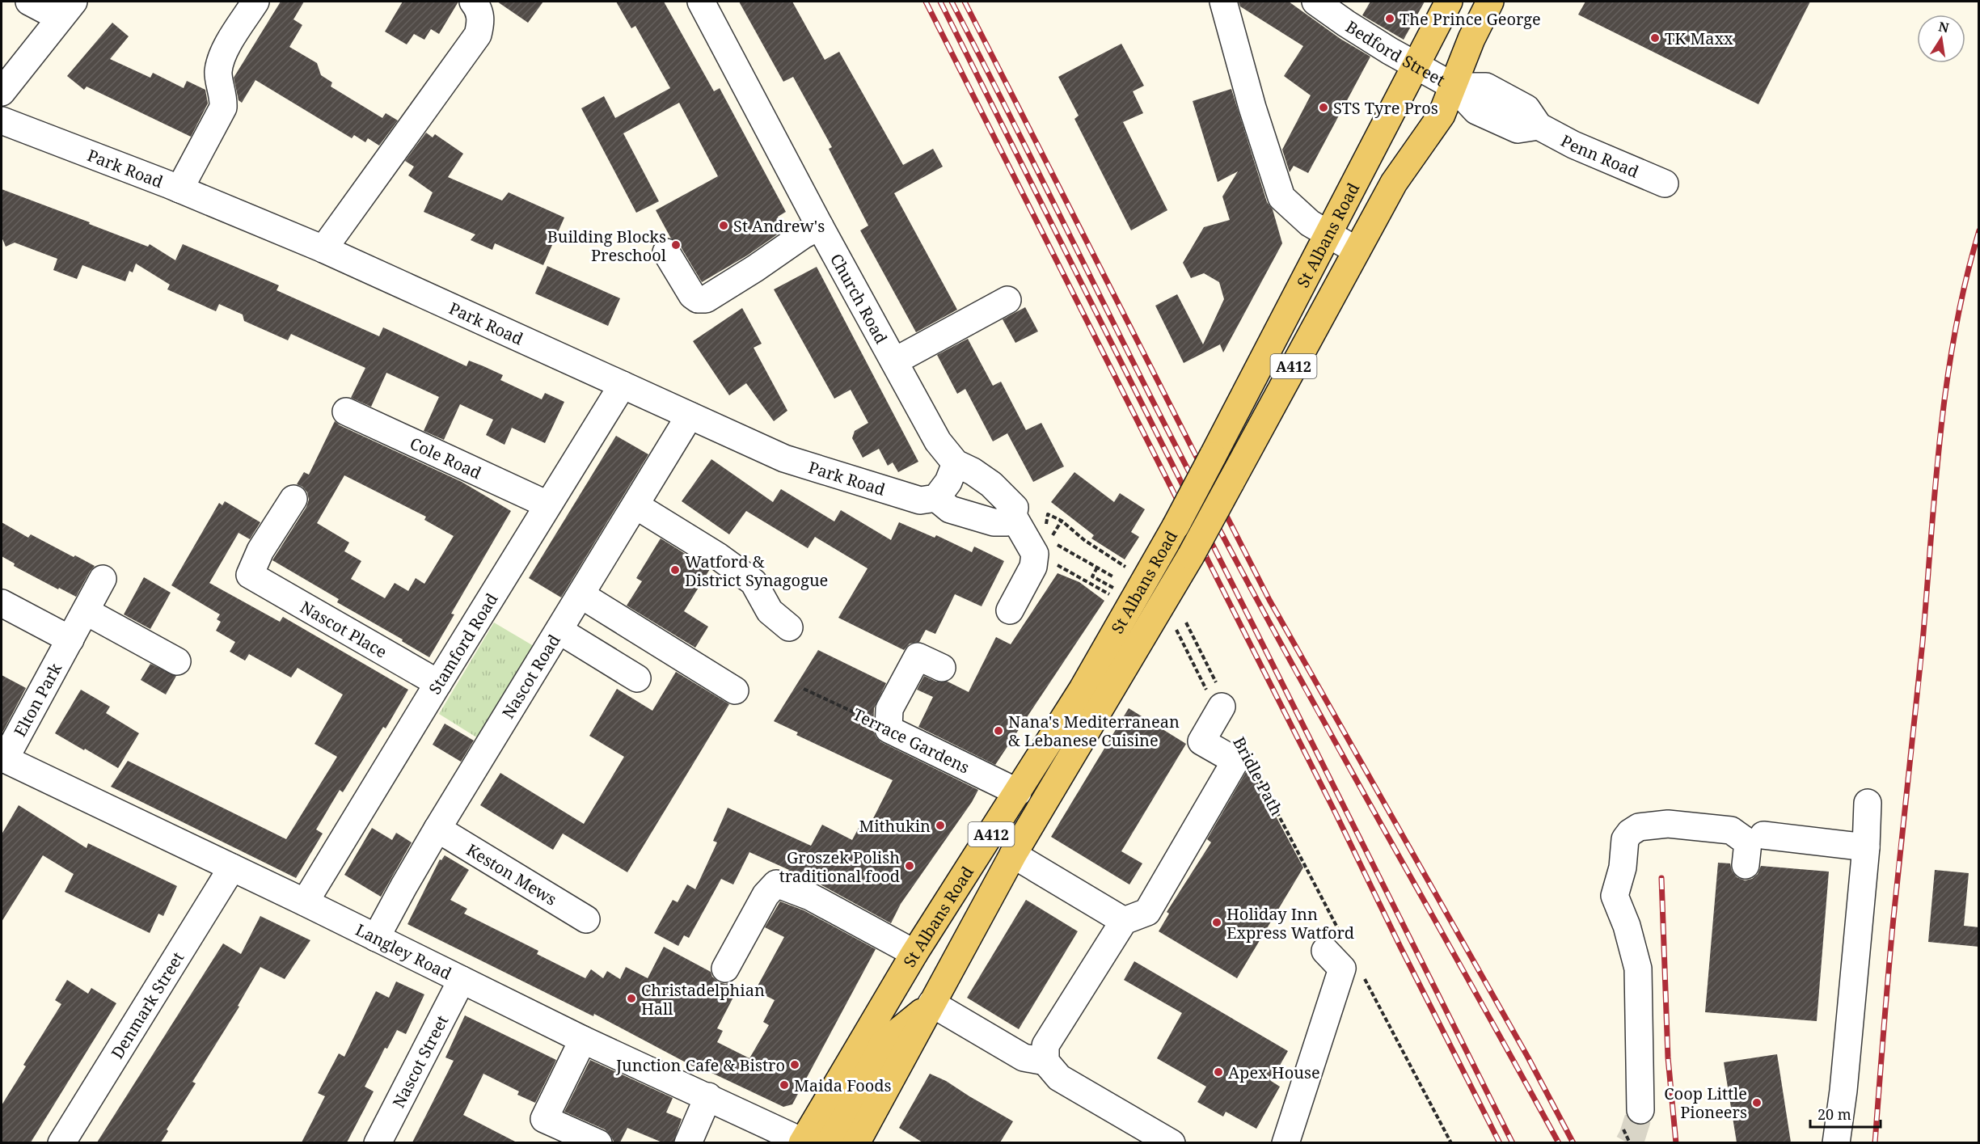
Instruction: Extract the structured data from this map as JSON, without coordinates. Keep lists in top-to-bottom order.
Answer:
{
  "streets": {
    "main road": ["St Albans Road", "A412"],
    "street": [
      "Bedford Street",
      "Penn Road",
      "Park Road",
      "Church Road",
      "Cole Road",
      "Nascot Place",
      "Stamford Road",
      "Nascot Road",
      "Elton Park",
      "Terrace Gardens",
      "Keston Mews",
      "Langley Road",
      "Denmark Street",
      "Nascot Street"
    ],
    "path": ["Bridle Path"]
  },
  "crossings": [
    ["Bedford Street", "Penn Road"],
    ["Bedford Street", "St Albans Road"],
    ["Penn Road", "St Albans Road"],
    ["Park Road", "Stamford Road"],
    ["Park Road", "Nascot Road"],
    ["St Albans Road", "Terrace Gardens"],
    ["St Albans Road", "Langley Road"],
    ["Cole Road", "Stamford Road"],
    ["Nascot Place", "Stamford Road"],
    ["Stamford Road", "Langley Road"],
    ["Nascot Road", "Keston Mews"],
    ["Nascot Road", "Langley Road"],
    ["Elton Park", "Langley Road"],
    ["Langley Road", "Denmark Street"],
    ["Langley Road", "Nascot Street"]
  ],
  "places": [
    "The Prince George",
    "TK Maxx",
    "STS Tyre Pros",
    "St Andrew's",
    "Building Blocks Preschool",
    "Watford & District Synagogue",
    "Nana's Mediterranean & Lebanese Cuisine",
    "Mithukin",
    "Groszek Polish traditional food",
    "Holiday Inn Express Watford",
    "Christadelphian Hall",
    "Junction Cafe & Bistro",
    "Apex House",
    "Maida Foods",
    "Coop Little Pioneers"
  ],
  "scale_bar": "20 m",
  "north": "top"
}
